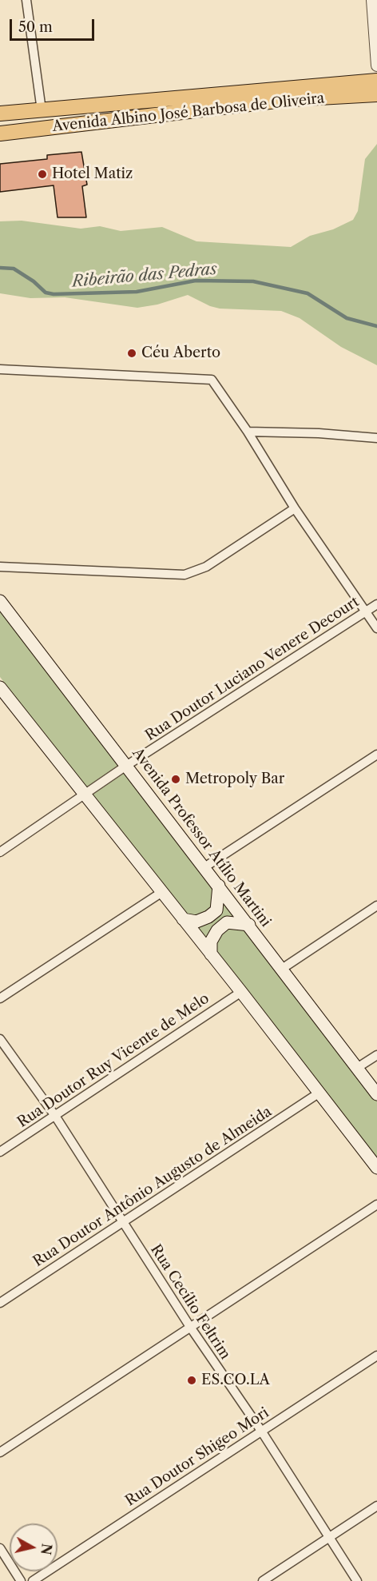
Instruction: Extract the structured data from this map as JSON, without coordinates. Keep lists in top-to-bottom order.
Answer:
{
  "streets": {
    "main road": ["Avenida Albino José Barbosa de Oliveira", "Avenida Professor Atílio Martini"],
    "street": [
      "Rua Doutor Luciano Venere Decourt",
      "Rua Doutor Ruy Vicente de Melo",
      "Rua Doutor Antônio Augusto de Almeida",
      "Rua Cecílio Feltrim",
      "Rua Doutor Shigeo Mori"
    ]
  },
  "crossings": [
    ["Rua Doutor Luciano Venere Decourt", "Avenida Professor Atílio Martini"],
    ["Rua Doutor Ruy Vicente de Melo", "Rua Cecílio Feltrim"],
    ["Rua Doutor Antônio Augusto de Almeida", "Rua Cecílio Feltrim"],
    ["Rua Cecílio Feltrim", "Rua Doutor Shigeo Mori"]
  ],
  "water": ["Ribeirão das Pedras"],
  "places": [
    "Hotel Matiz",
    "Céu Aberto",
    "Metropoly Bar",
    "ES.CO.LA"
  ],
  "scale_bar": "50 m",
  "north": "right"
}
